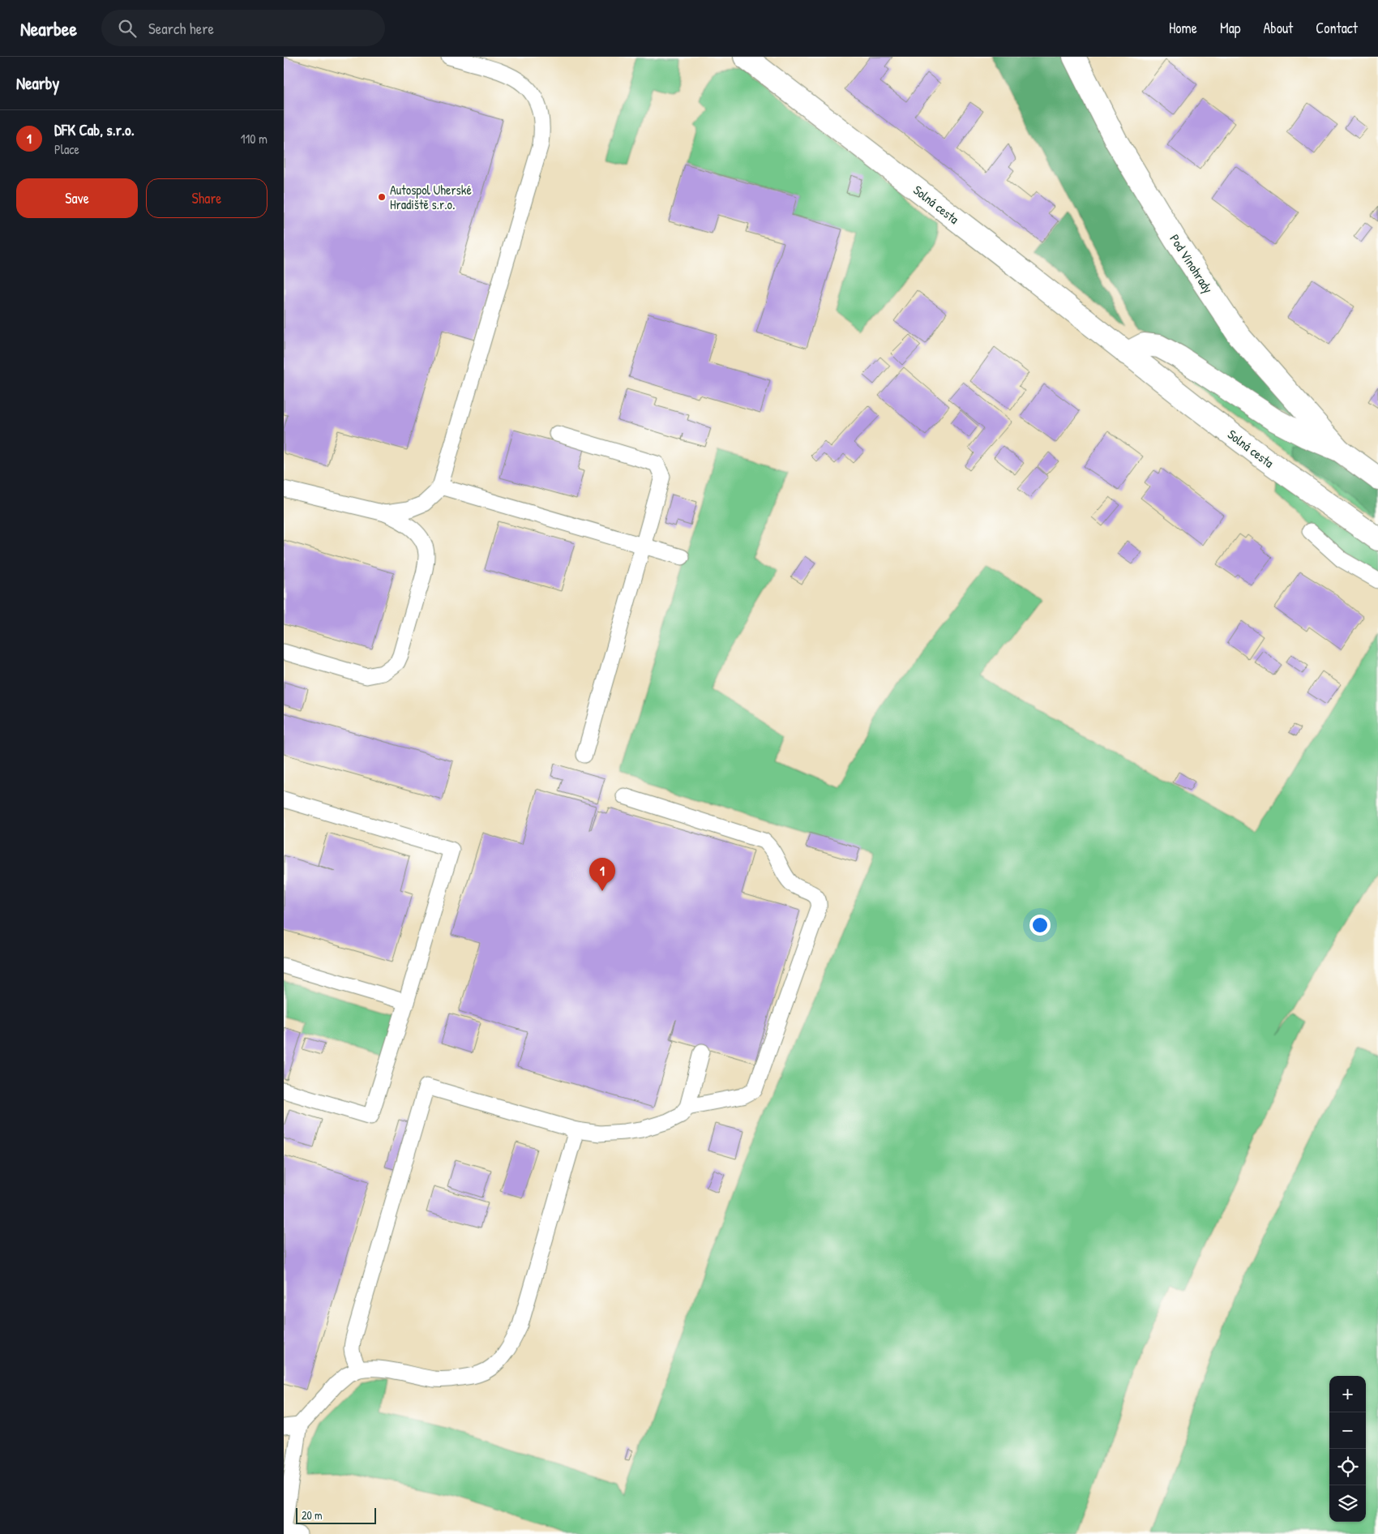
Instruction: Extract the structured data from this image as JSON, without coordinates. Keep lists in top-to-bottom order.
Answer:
{
  "streets": {
    "street": ["Solná cesta", "Pod Vinohrady"]
  },
  "places": ["Autospol Uherské Hradiště s.r.o."],
  "scale_bar": "20 m",
  "page": {
    "header": "Nearbee",
    "search": "Search here",
    "nav": [
      "Home",
      "Map",
      "About",
      "Contact"
    ],
    "heading": "Nearby",
    "list": [
      {
        "mark": "1",
        "name": "DFK Cab, s.r.o.",
        "note": "Place",
        "value": "110 m"
      }
    ],
    "buttons": ["Save", "Share"],
    "pins": "1",
    "map_buttons": ["+", "−"],
    "scale": "20 m"
  }
}
